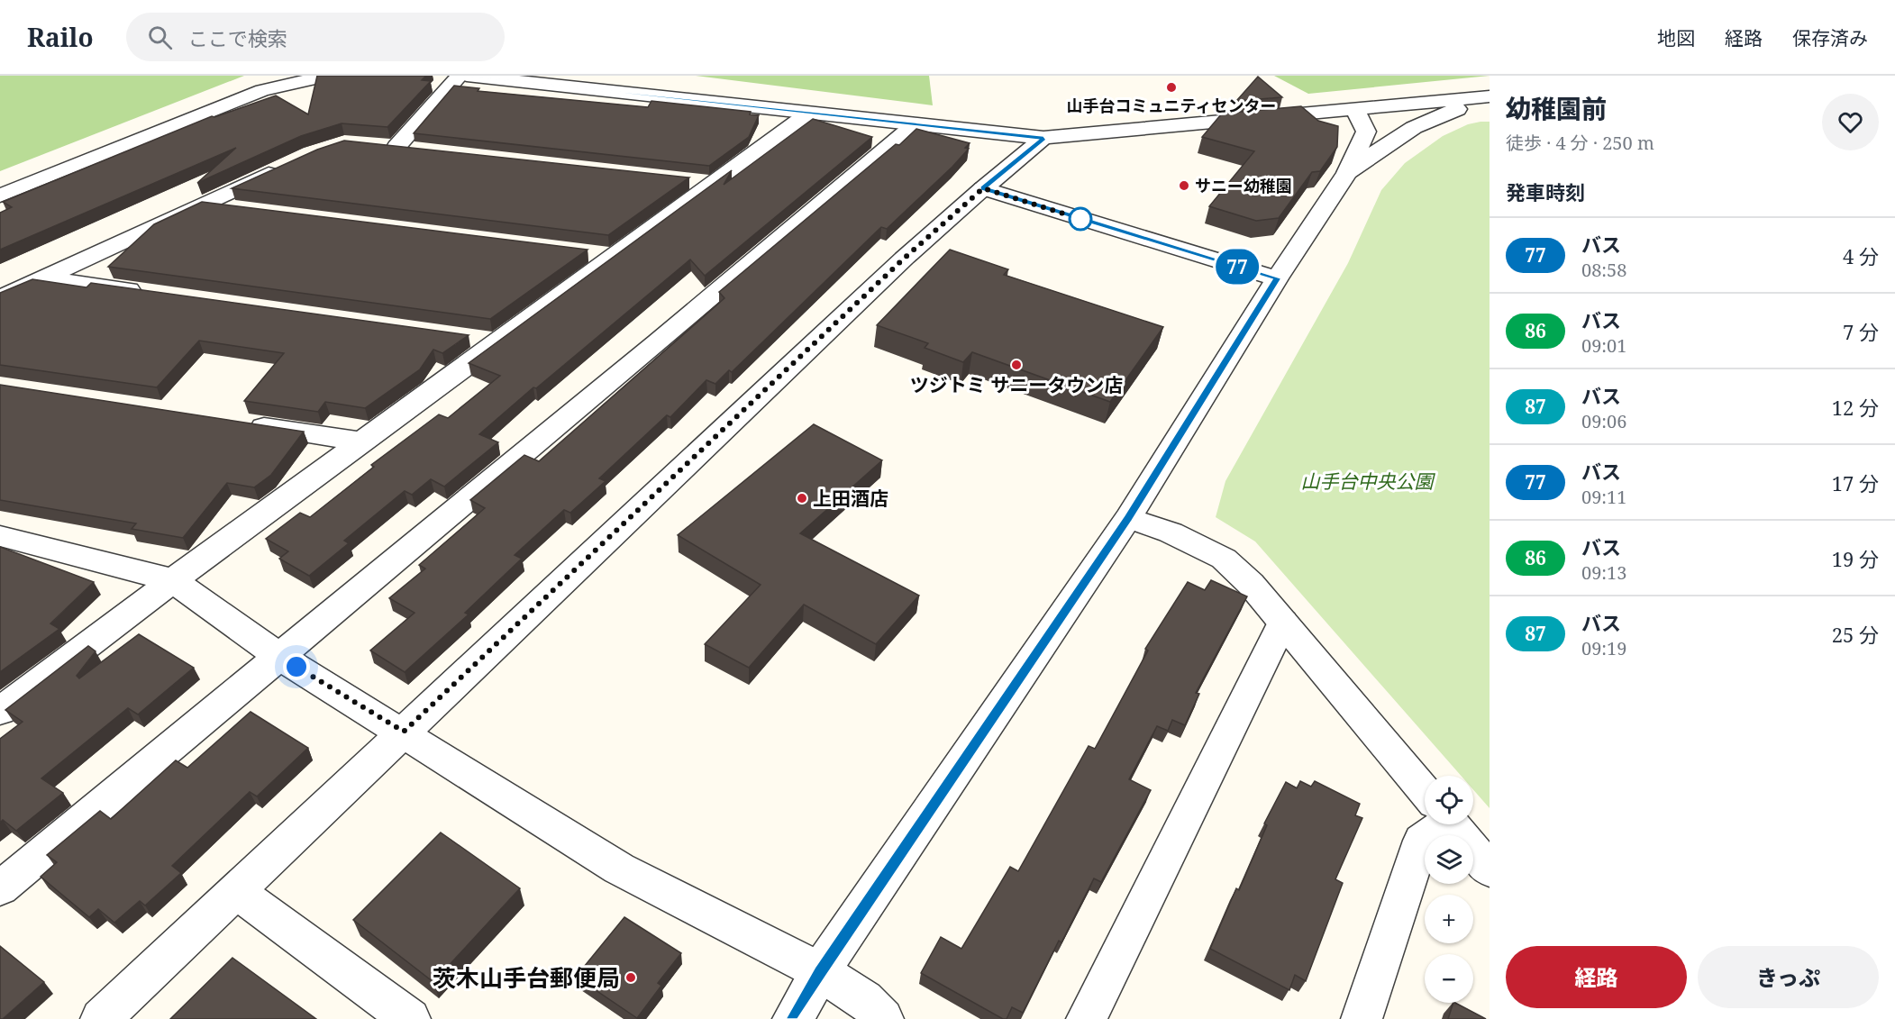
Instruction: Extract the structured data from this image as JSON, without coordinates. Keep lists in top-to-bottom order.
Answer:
{
  "parks": ["山手台中央公園"],
  "places": [
    "山手台コミュニティセンター",
    "サニー幼稚園",
    "ツジトミ サニータウン店",
    "上田酒店",
    "茨木山手台郵便局"
  ],
  "lines": ["bus line 77"],
  "page": {
    "header": "Railo",
    "search": "ここで検索",
    "nav": ["地図", "経路", "保存済み"],
    "on_map": "77",
    "heading": [
      ["幼稚園前", "徒歩 · 4 分 · 250 m"],
      "発車時刻"
    ],
    "list": [
      {
        "mark": "77",
        "name": "バス",
        "note": "08:58",
        "value": "4 分"
      },
      {
        "mark": "86",
        "name": "バス",
        "note": "09:01",
        "value": "7 分"
      },
      {
        "mark": "87",
        "name": "バス",
        "note": "09:06",
        "value": "12 分"
      },
      {
        "mark": "77",
        "name": "バス",
        "note": "09:11",
        "value": "17 分"
      },
      {
        "mark": "86",
        "name": "バス",
        "note": "09:13",
        "value": "19 分"
      },
      {
        "mark": "87",
        "name": "バス",
        "note": "09:19",
        "value": "25 分"
      }
    ],
    "map_buttons": ["+", "−"],
    "buttons": ["経路", "きっぷ"]
  }
}
